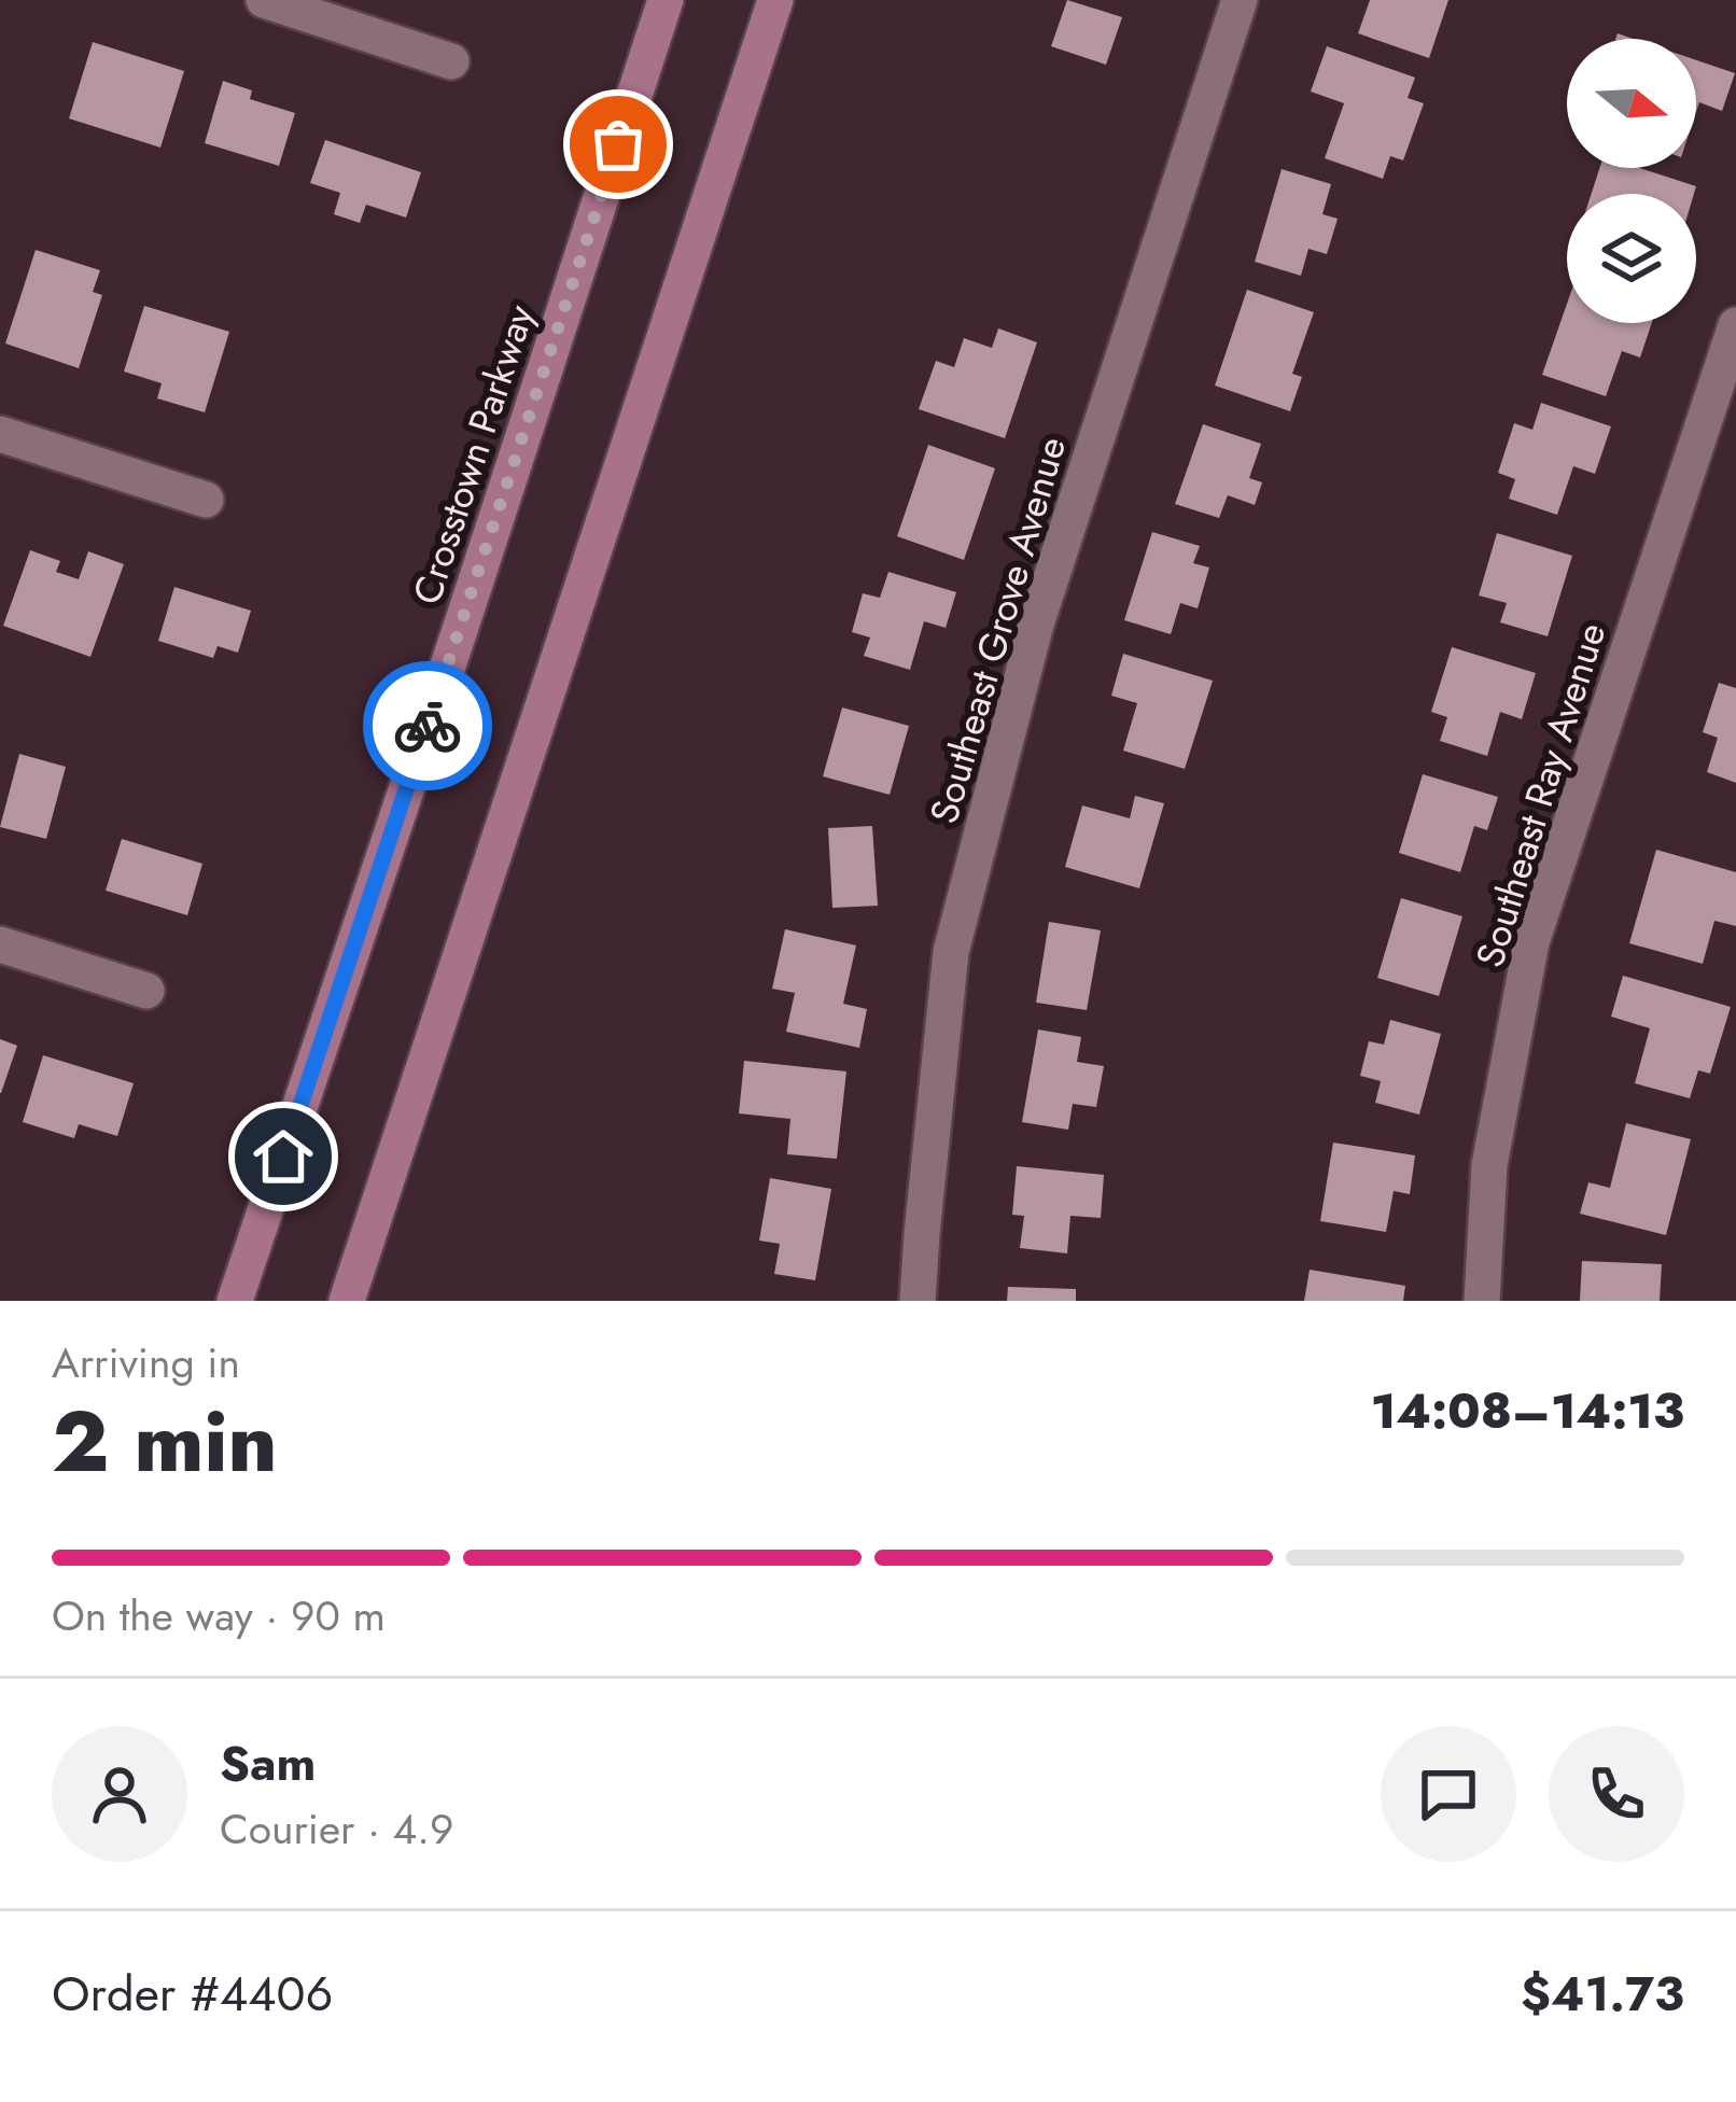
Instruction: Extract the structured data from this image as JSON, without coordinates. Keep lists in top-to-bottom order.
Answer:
{
  "streets": {
    "main road": ["Crosstown Parkway"],
    "street": ["Southeast Grove Avenue", "Southeast Ray Avenue"]
  },
  "north": "right",
  "page": {
    "heading": ["2 min", "Arriving in", "14:08–14:13"],
    "panel": [
      "Sam",
      "Courier · 4.9",
      "Order #4406",
      "$41.73"
    ],
    "bar": "On the way · 90 m"
  }
}
